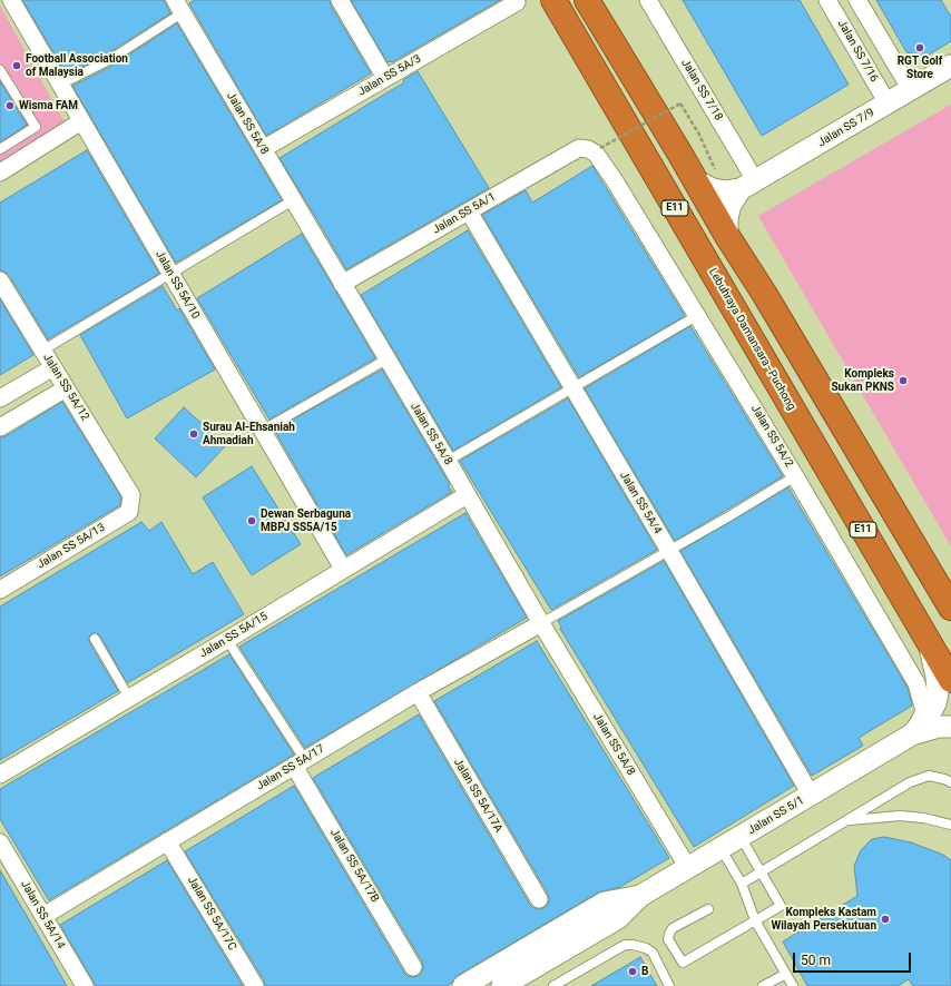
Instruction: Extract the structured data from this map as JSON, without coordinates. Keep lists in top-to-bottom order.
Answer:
{
  "streets": {
    "highway": ["E11", "Lebuhraya Damansara–Puchong"],
    "street": [
      "Jalan SS 7/16",
      "Jalan SS 5A/3",
      "Jalan SS 7/18",
      "Jalan SS 5A/8",
      "Jalan SS 7/9",
      "Jalan SS 5A/1",
      "Jalan SS 5A/10",
      "Jalan SS 5A/12",
      "Jalan SS 5A/2",
      "Jalan SS 5A/4",
      "Jalan SS 5A/13",
      "Jalan SS 5A/15",
      "Jalan SS 5A/17",
      "Jalan SS 5A/17A",
      "Jalan SS 5/1",
      "Jalan SS 5A/17B",
      "Jalan SS 5A/17C",
      "Jalan SS 5A/14"
    ]
  },
  "crossings": [
    ["Jalan SS 7/16", "Jalan SS 7/9"],
    ["Jalan SS 5A/3", "Jalan SS 5A/8"],
    ["Jalan SS 7/18", "Jalan SS 7/9"],
    ["Jalan SS 5A/8", "Jalan SS 5A/1"],
    ["Jalan SS 5A/8", "Jalan SS 5A/15"],
    ["Jalan SS 5A/8", "Jalan SS 5A/17"],
    ["Jalan SS 5A/8", "Jalan SS 5/1"],
    ["Jalan SS 5A/1", "Jalan SS 5A/2"],
    ["Jalan SS 5A/1", "Jalan SS 5A/4"],
    ["Jalan SS 5A/10", "Jalan SS 5A/15"],
    ["Lebuhraya Damansara–Puchong", "Jalan SS 5/1"],
    ["Jalan SS 5A/12", "Jalan SS 5A/13"],
    ["Jalan SS 5A/2", "Jalan SS 5/1"],
    ["Jalan SS 5A/4", "Jalan SS 5/1"],
    ["Jalan SS 5A/17", "Jalan SS 5A/17A"],
    ["Jalan SS 5A/17", "Jalan SS 5A/17B"],
    ["Jalan SS 5A/17", "Jalan SS 5A/17C"],
    ["Jalan SS 5A/17", "Jalan SS 5A/14"]
  ],
  "places": [
    "RGT Golf Store",
    "Football Association of Malaysia",
    "Wisma FAM",
    "Kompleks Sukan PKNS",
    "Surau Al-Ehsaniah Ahmadiah",
    "Dewan Serbaguna MBPJ SS5A/15",
    "Kompleks Kastam Wilayah Persekutuan",
    "B"
  ],
  "scale_bar": "50 m"
}
